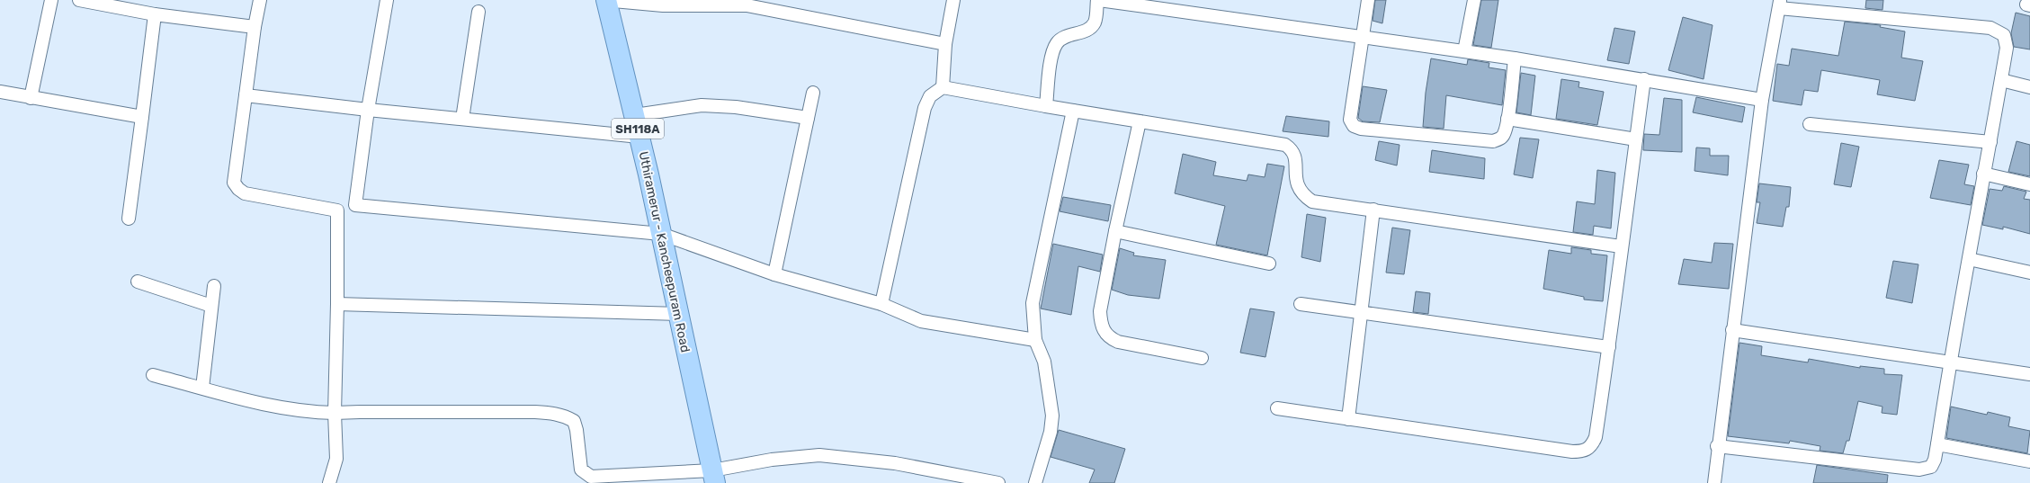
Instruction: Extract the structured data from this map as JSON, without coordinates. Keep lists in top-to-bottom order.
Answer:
{
  "streets": {
    "main road": ["SH118A", "Uthiramerur - Kancheepuram Road"]
  }
}
